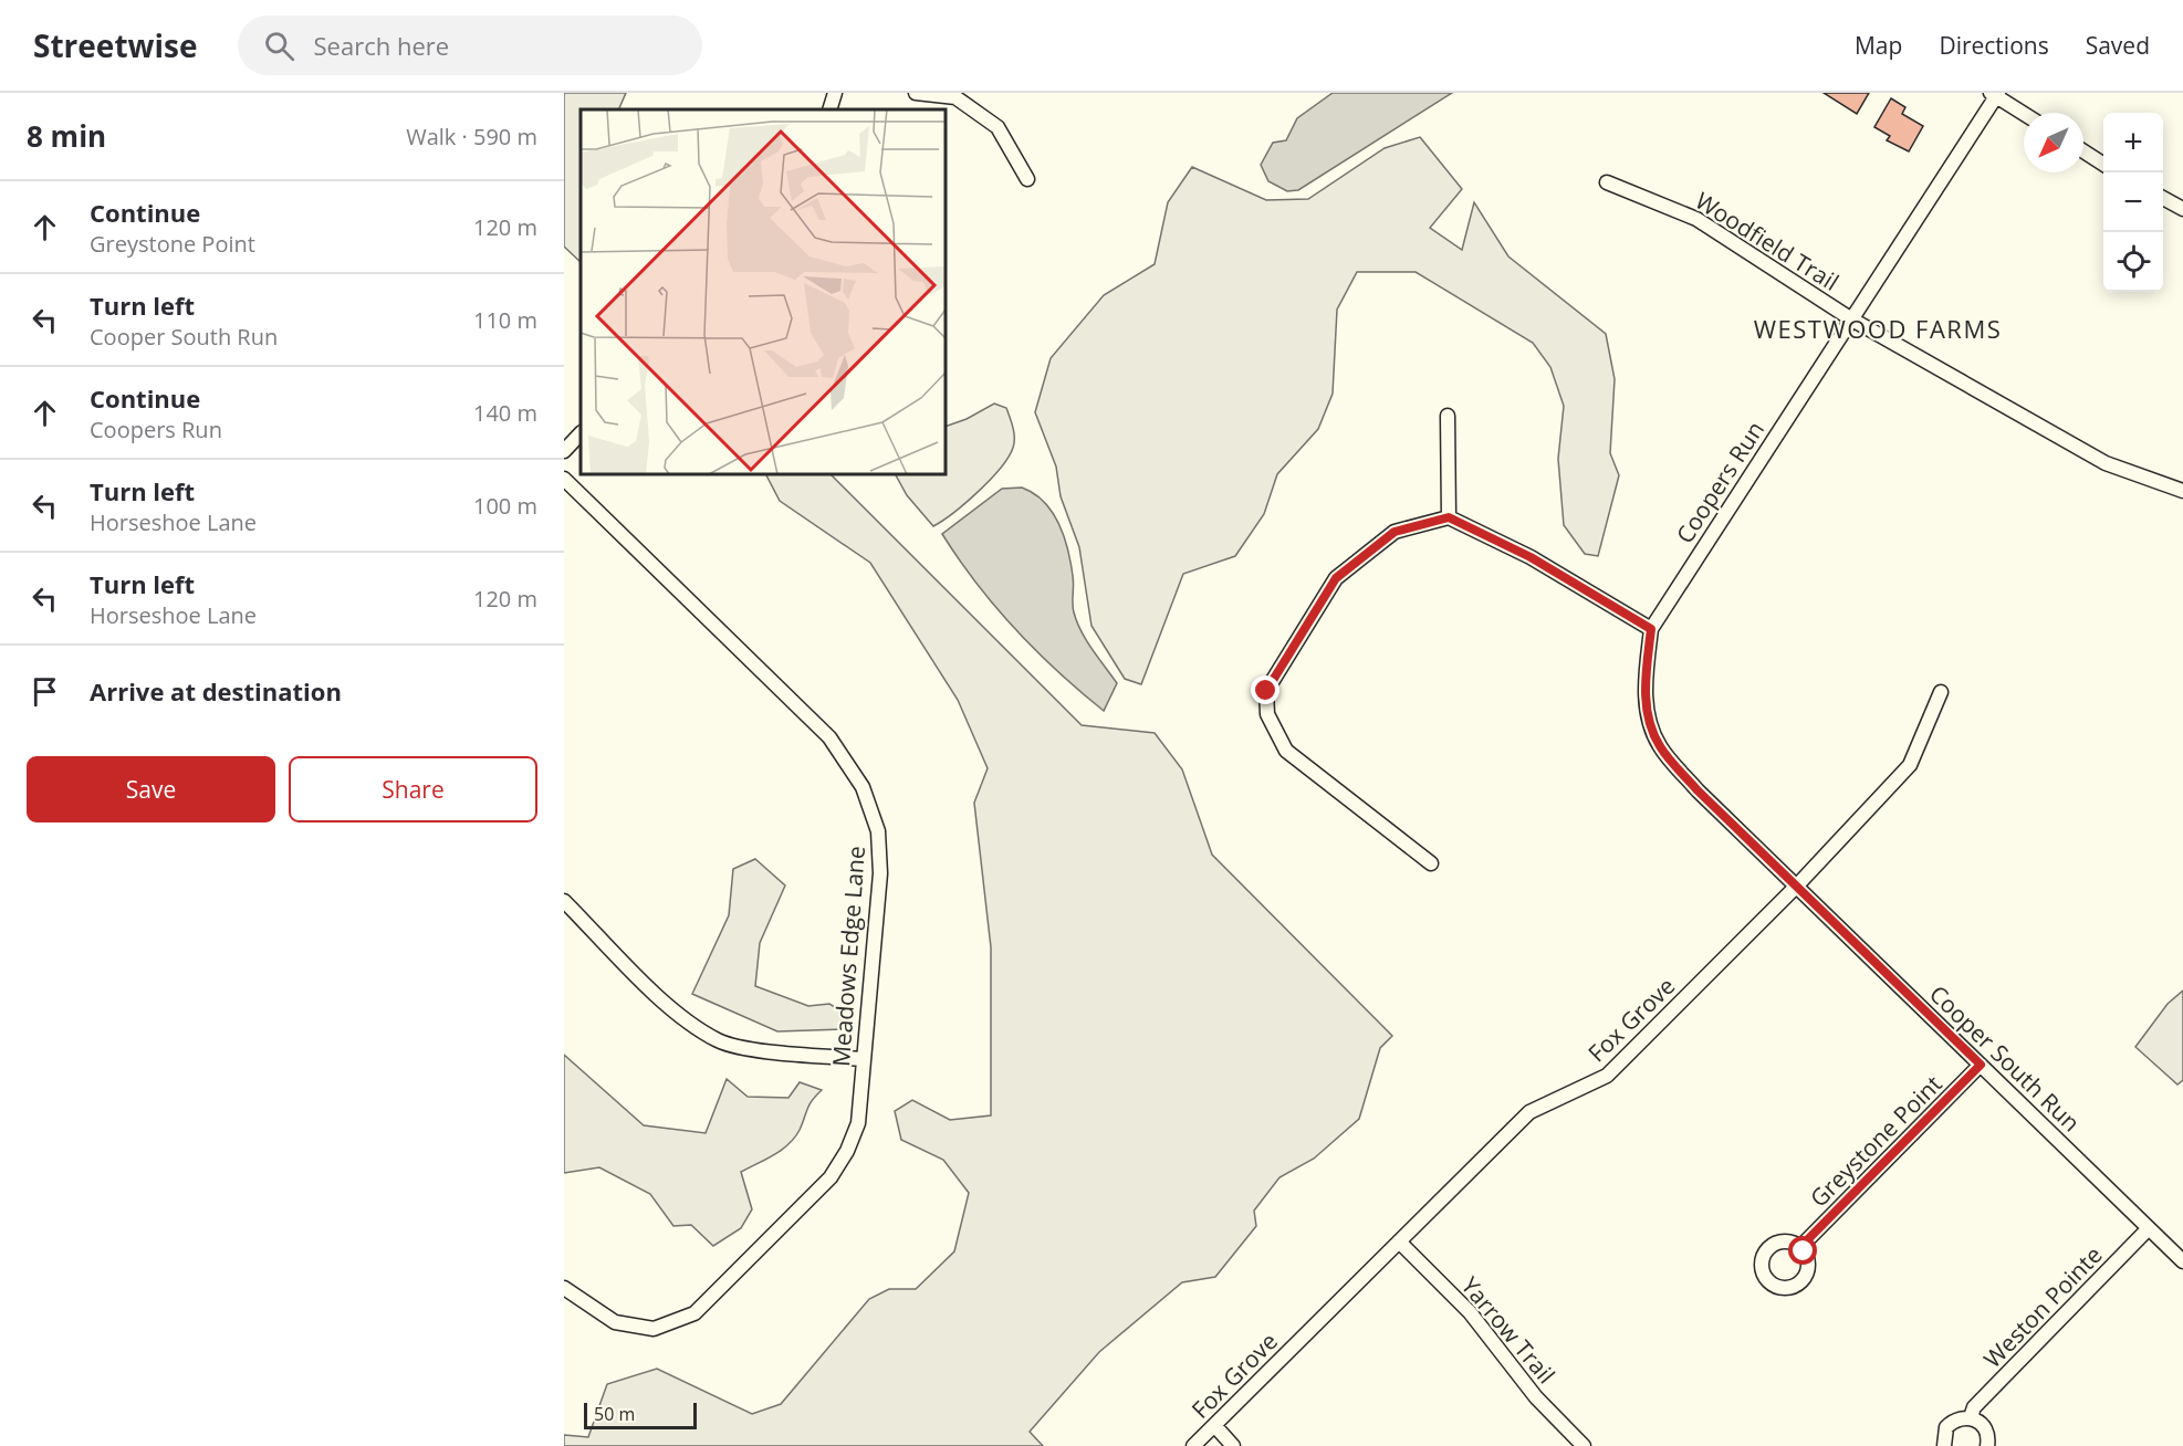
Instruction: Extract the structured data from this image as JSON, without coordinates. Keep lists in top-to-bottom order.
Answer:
{
  "streets": {
    "street": [
      "Woodfield Trail",
      "Coopers Run",
      "Meadows Edge Lane",
      "Fox Grove",
      "Cooper South Run",
      "Greystone Point",
      "Weston Pointe",
      "Yarrow Trail"
    ]
  },
  "crossings": [
    ["Woodfield Trail", "Coopers Run"],
    ["Coopers Run", "Fox Grove"],
    ["Coopers Run", "Cooper South Run"],
    ["Fox Grove", "Cooper South Run"],
    ["Fox Grove", "Yarrow Trail"],
    ["Cooper South Run", "Greystone Point"],
    ["Cooper South Run", "Weston Pointe"]
  ],
  "districts": ["WESTWOOD FARMS"],
  "scale_bar": "50 m",
  "north": "bottom left",
  "page": {
    "header": "Streetwise",
    "search": "Search here",
    "nav": ["Map", "Directions", "Saved"],
    "heading": ["8 min", "Walk · 590 m"],
    "map_buttons": ["+", "−"],
    "list": [
      ["Continue", "Greystone Point", "120 m"],
      ["Turn left", "Cooper South Run", "110 m"],
      ["Continue", "Coopers Run", "140 m"],
      ["Turn left", "Horseshoe Lane", "100 m"],
      ["Turn left", "Horseshoe Lane", "120 m"],
      "Arrive at destination"
    ],
    "buttons": ["Save", "Share"],
    "scale": "50 m"
  }
}
